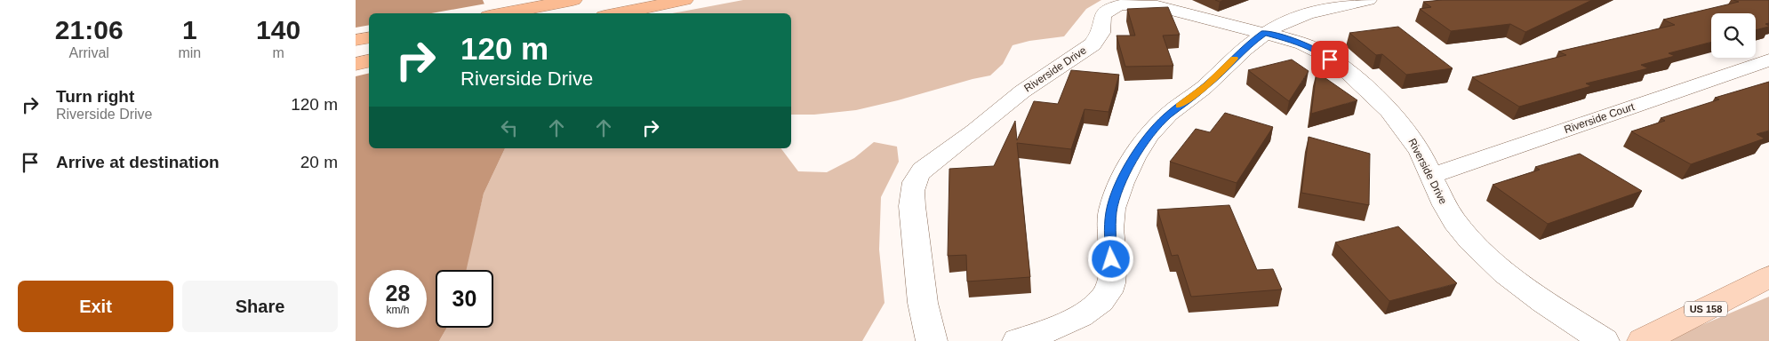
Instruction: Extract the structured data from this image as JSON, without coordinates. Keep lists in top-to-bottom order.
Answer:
{
  "streets": {
    "main road": ["US 158"],
    "street": ["Riverside Drive", "Riverside Court"]
  },
  "crossings": [
    ["Riverside Drive", "Riverside Court"]
  ],
  "page": {
    "eta": [
      "21:06",
      "Arrival",
      "1",
      "min",
      "140",
      "m"
    ],
    "turn": ["120 m", "Riverside Drive"],
    "list": [
      {
        "name": "Turn right",
        "note": "Riverside Drive",
        "value": "120 m"
      },
      {
        "name": "Arrive at destination",
        "value": "20 m"
      }
    ],
    "speed": "28 km/h",
    "limit": "30",
    "buttons": ["Exit", "Share"]
  }
}
